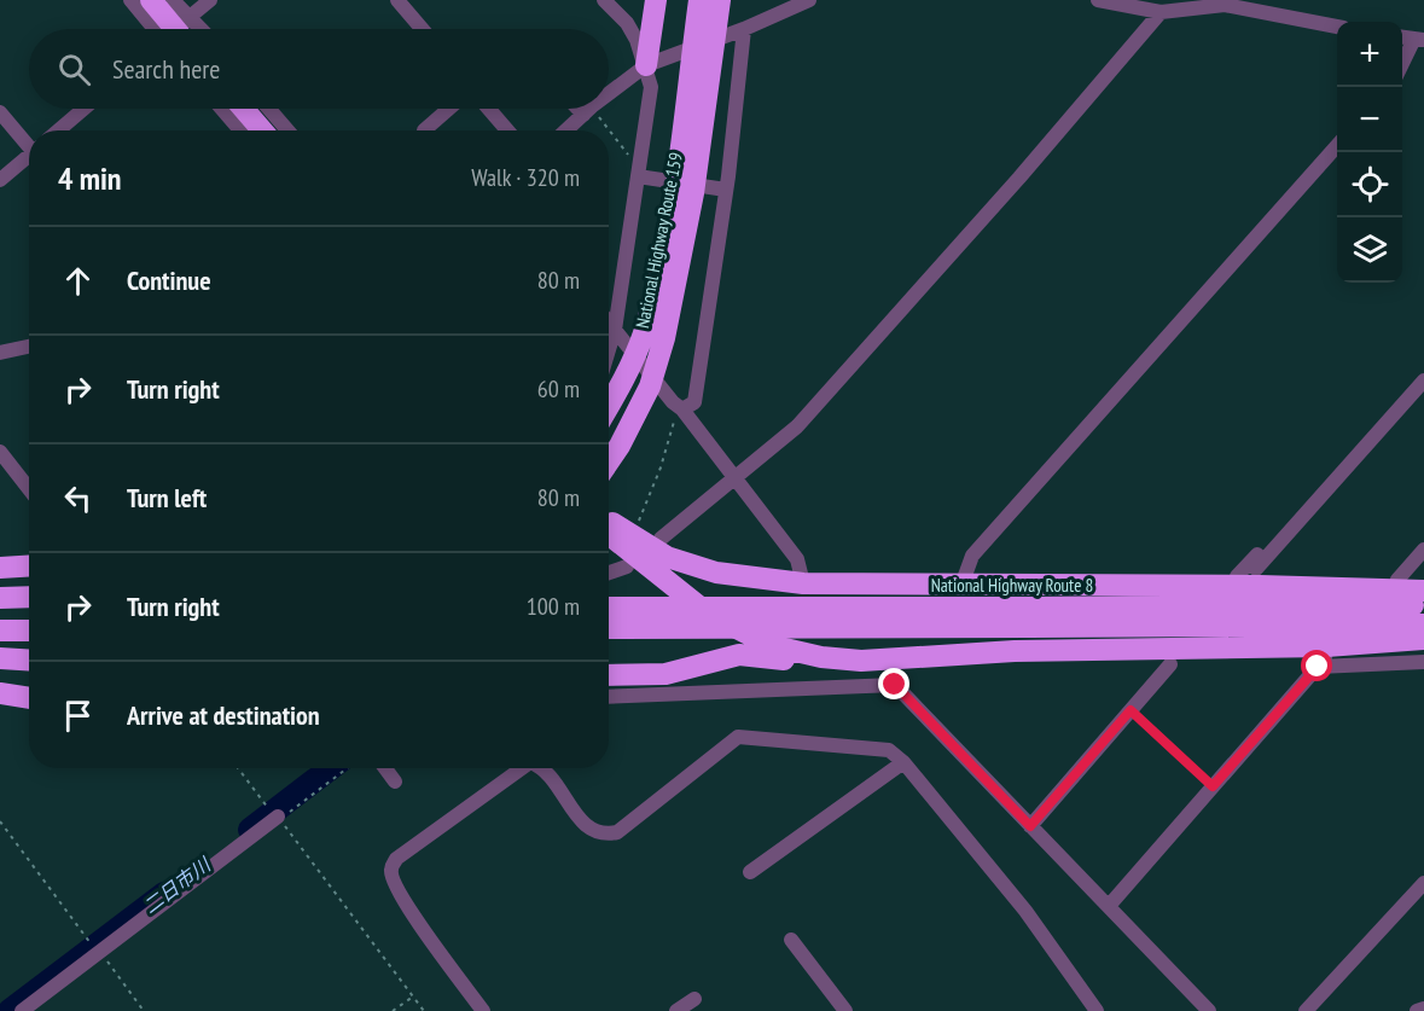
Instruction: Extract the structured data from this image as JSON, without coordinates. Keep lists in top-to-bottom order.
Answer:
{
  "streets": {
    "highway": ["National Highway Route 159", "National Highway Route 8"]
  },
  "water": ["二日市川"],
  "page": {
    "map_buttons": ["+", "−"],
    "search": "Search here",
    "heading": ["4 min", "Walk · 320 m"],
    "list": [
      ["Continue", "80 m"],
      ["Turn right", "60 m"],
      ["Turn left", "80 m"],
      ["Turn right", "100 m"],
      "Arrive at destination"
    ]
  }
}
